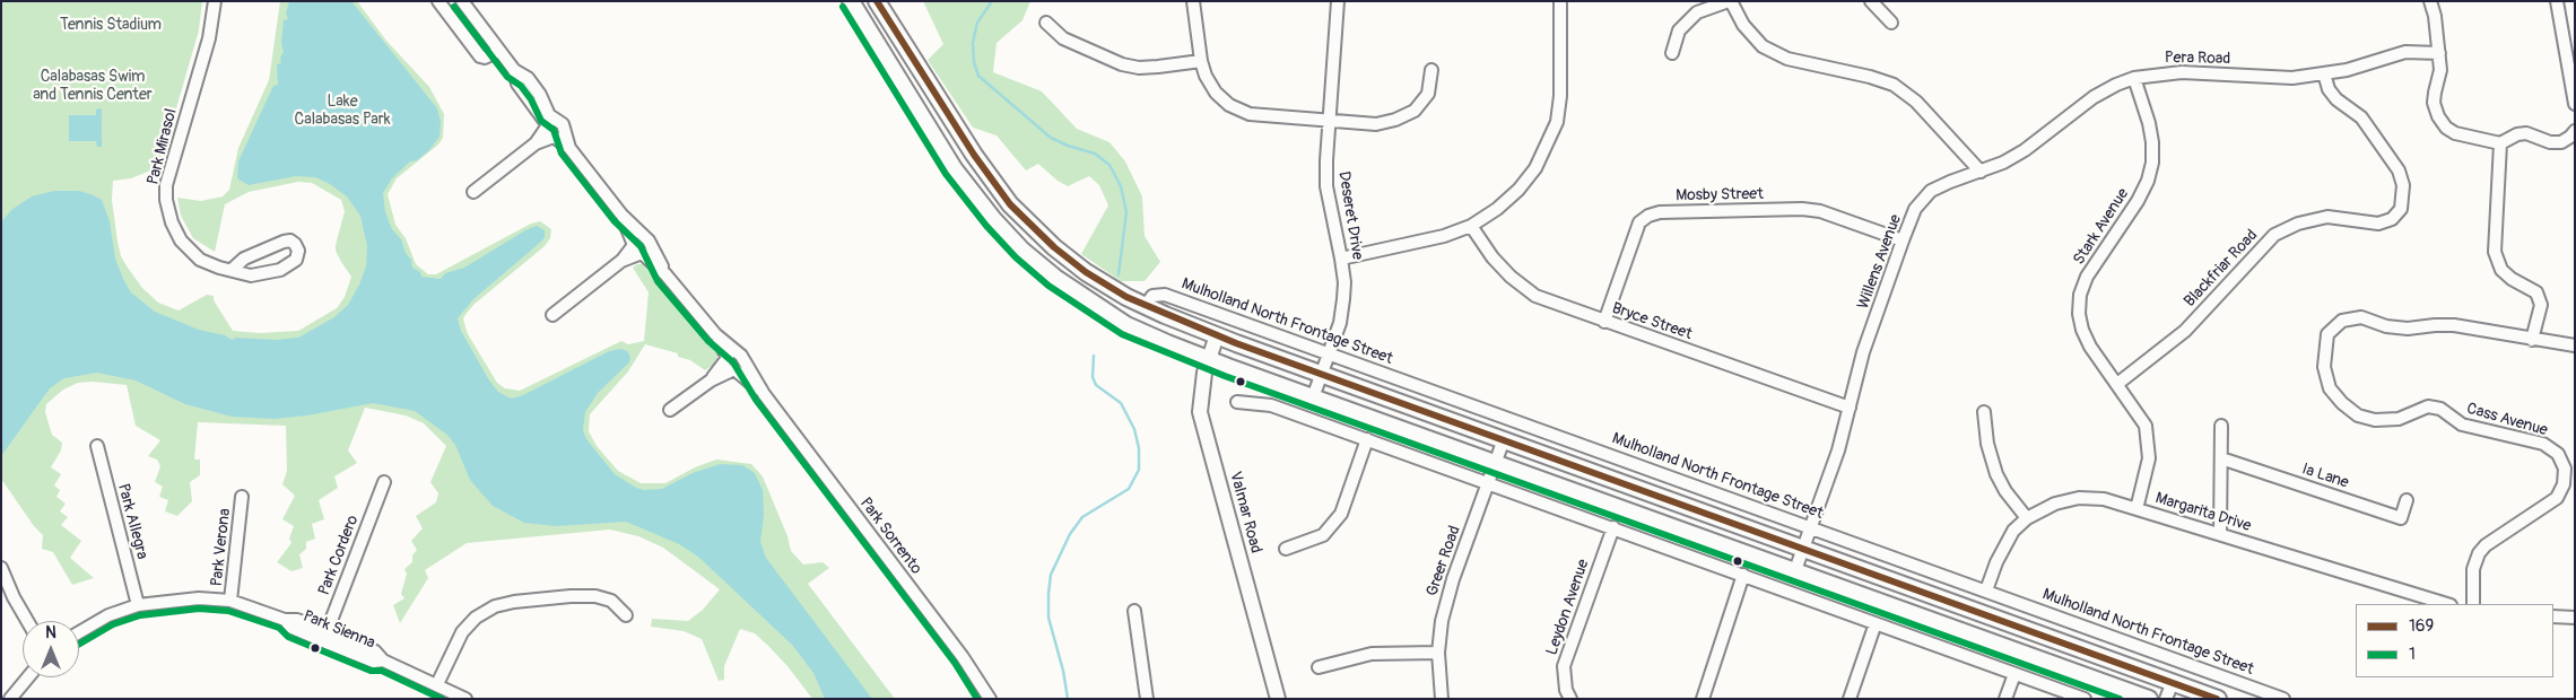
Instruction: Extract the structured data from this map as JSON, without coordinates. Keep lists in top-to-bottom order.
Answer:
{
  "streets": {
    "street": [
      "Pera Road",
      "Park Mirasol",
      "Mosby Street",
      "Deseret Drive",
      "Stark Avenue",
      "Willens Avenue",
      "Blackfriar Road",
      "Mulholland North Frontage Street",
      "Bryce Street",
      "Cass Avenue",
      "Ia Lane",
      "Valmar Road",
      "Margarita Drive",
      "Park Allegra",
      "Park Sorrento",
      "Park Verona",
      "Park Cordero",
      "Greer Road",
      "Leydon Avenue",
      "Park Sienna"
    ]
  },
  "crossings": [
    ["Pera Road", "Stark Avenue"],
    ["Pera Road", "Willens Avenue"],
    ["Pera Road", "Blackfriar Road"],
    ["Mosby Street", "Willens Avenue"],
    ["Mosby Street", "Bryce Street"],
    ["Deseret Drive", "Mulholland North Frontage Street"],
    ["Stark Avenue", "Blackfriar Road"],
    ["Stark Avenue", "Margarita Drive"],
    ["Willens Avenue", "Mulholland North Frontage Street"],
    ["Willens Avenue", "Bryce Street"],
    ["Mulholland North Frontage Street", "Margarita Drive"],
    ["Park Allegra", "Park Sienna"],
    ["Park Verona", "Park Sienna"],
    ["Park Cordero", "Park Sienna"]
  ],
  "parks": ["Tennis Stadium", "Calabasas Swim and Tennis Center", "Lake Calabasas Park"],
  "lines": ["transit line 169", "transit line 1"],
  "legend": ["169", "1"],
  "north": "top"
}
